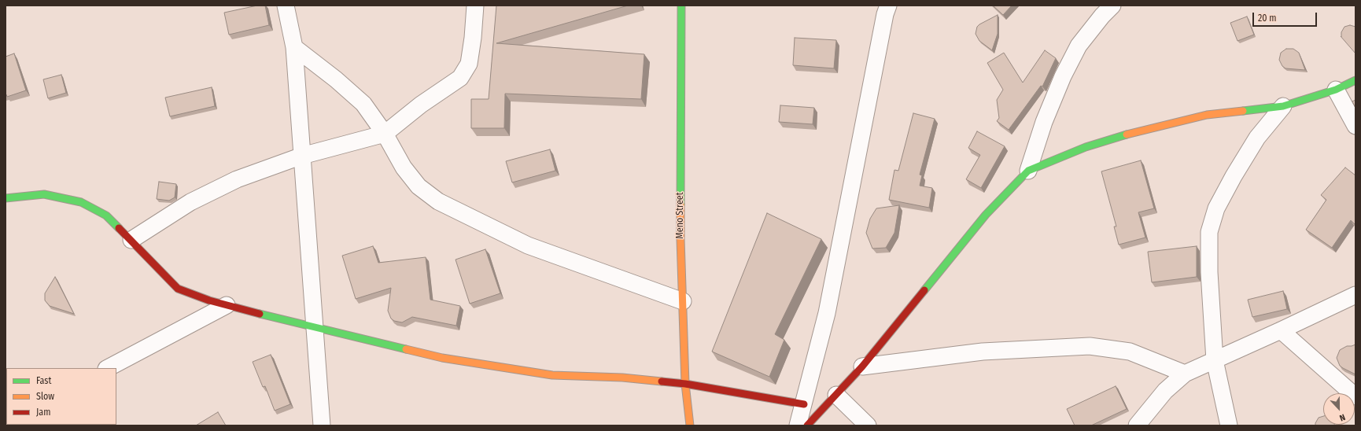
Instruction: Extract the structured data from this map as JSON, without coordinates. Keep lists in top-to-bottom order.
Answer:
{
  "streets": {
    "street": ["Meno Street"]
  },
  "legend": ["Fast", "Slow", "Jam"],
  "scale_bar": "20 m",
  "north": "bottom"
}
